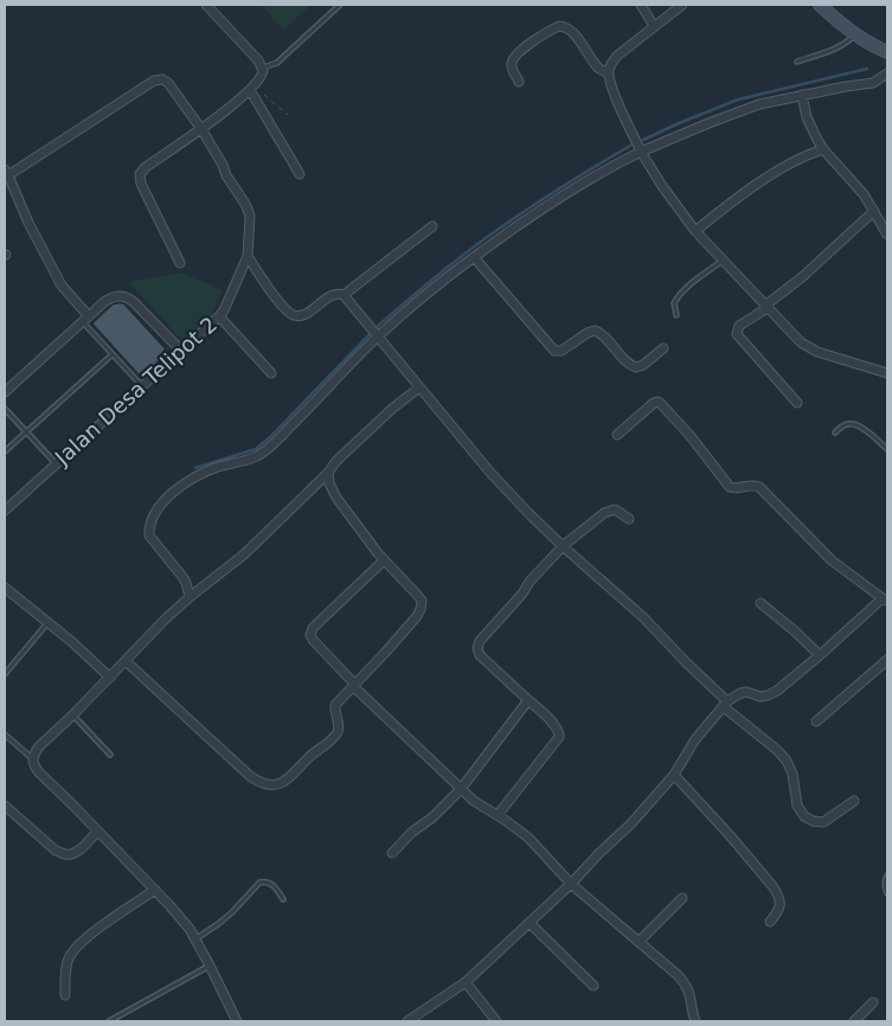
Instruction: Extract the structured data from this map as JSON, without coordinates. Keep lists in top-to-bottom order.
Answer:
{
  "streets": {
    "street": ["Jalan Desa Telipot 2"]
  }
}
